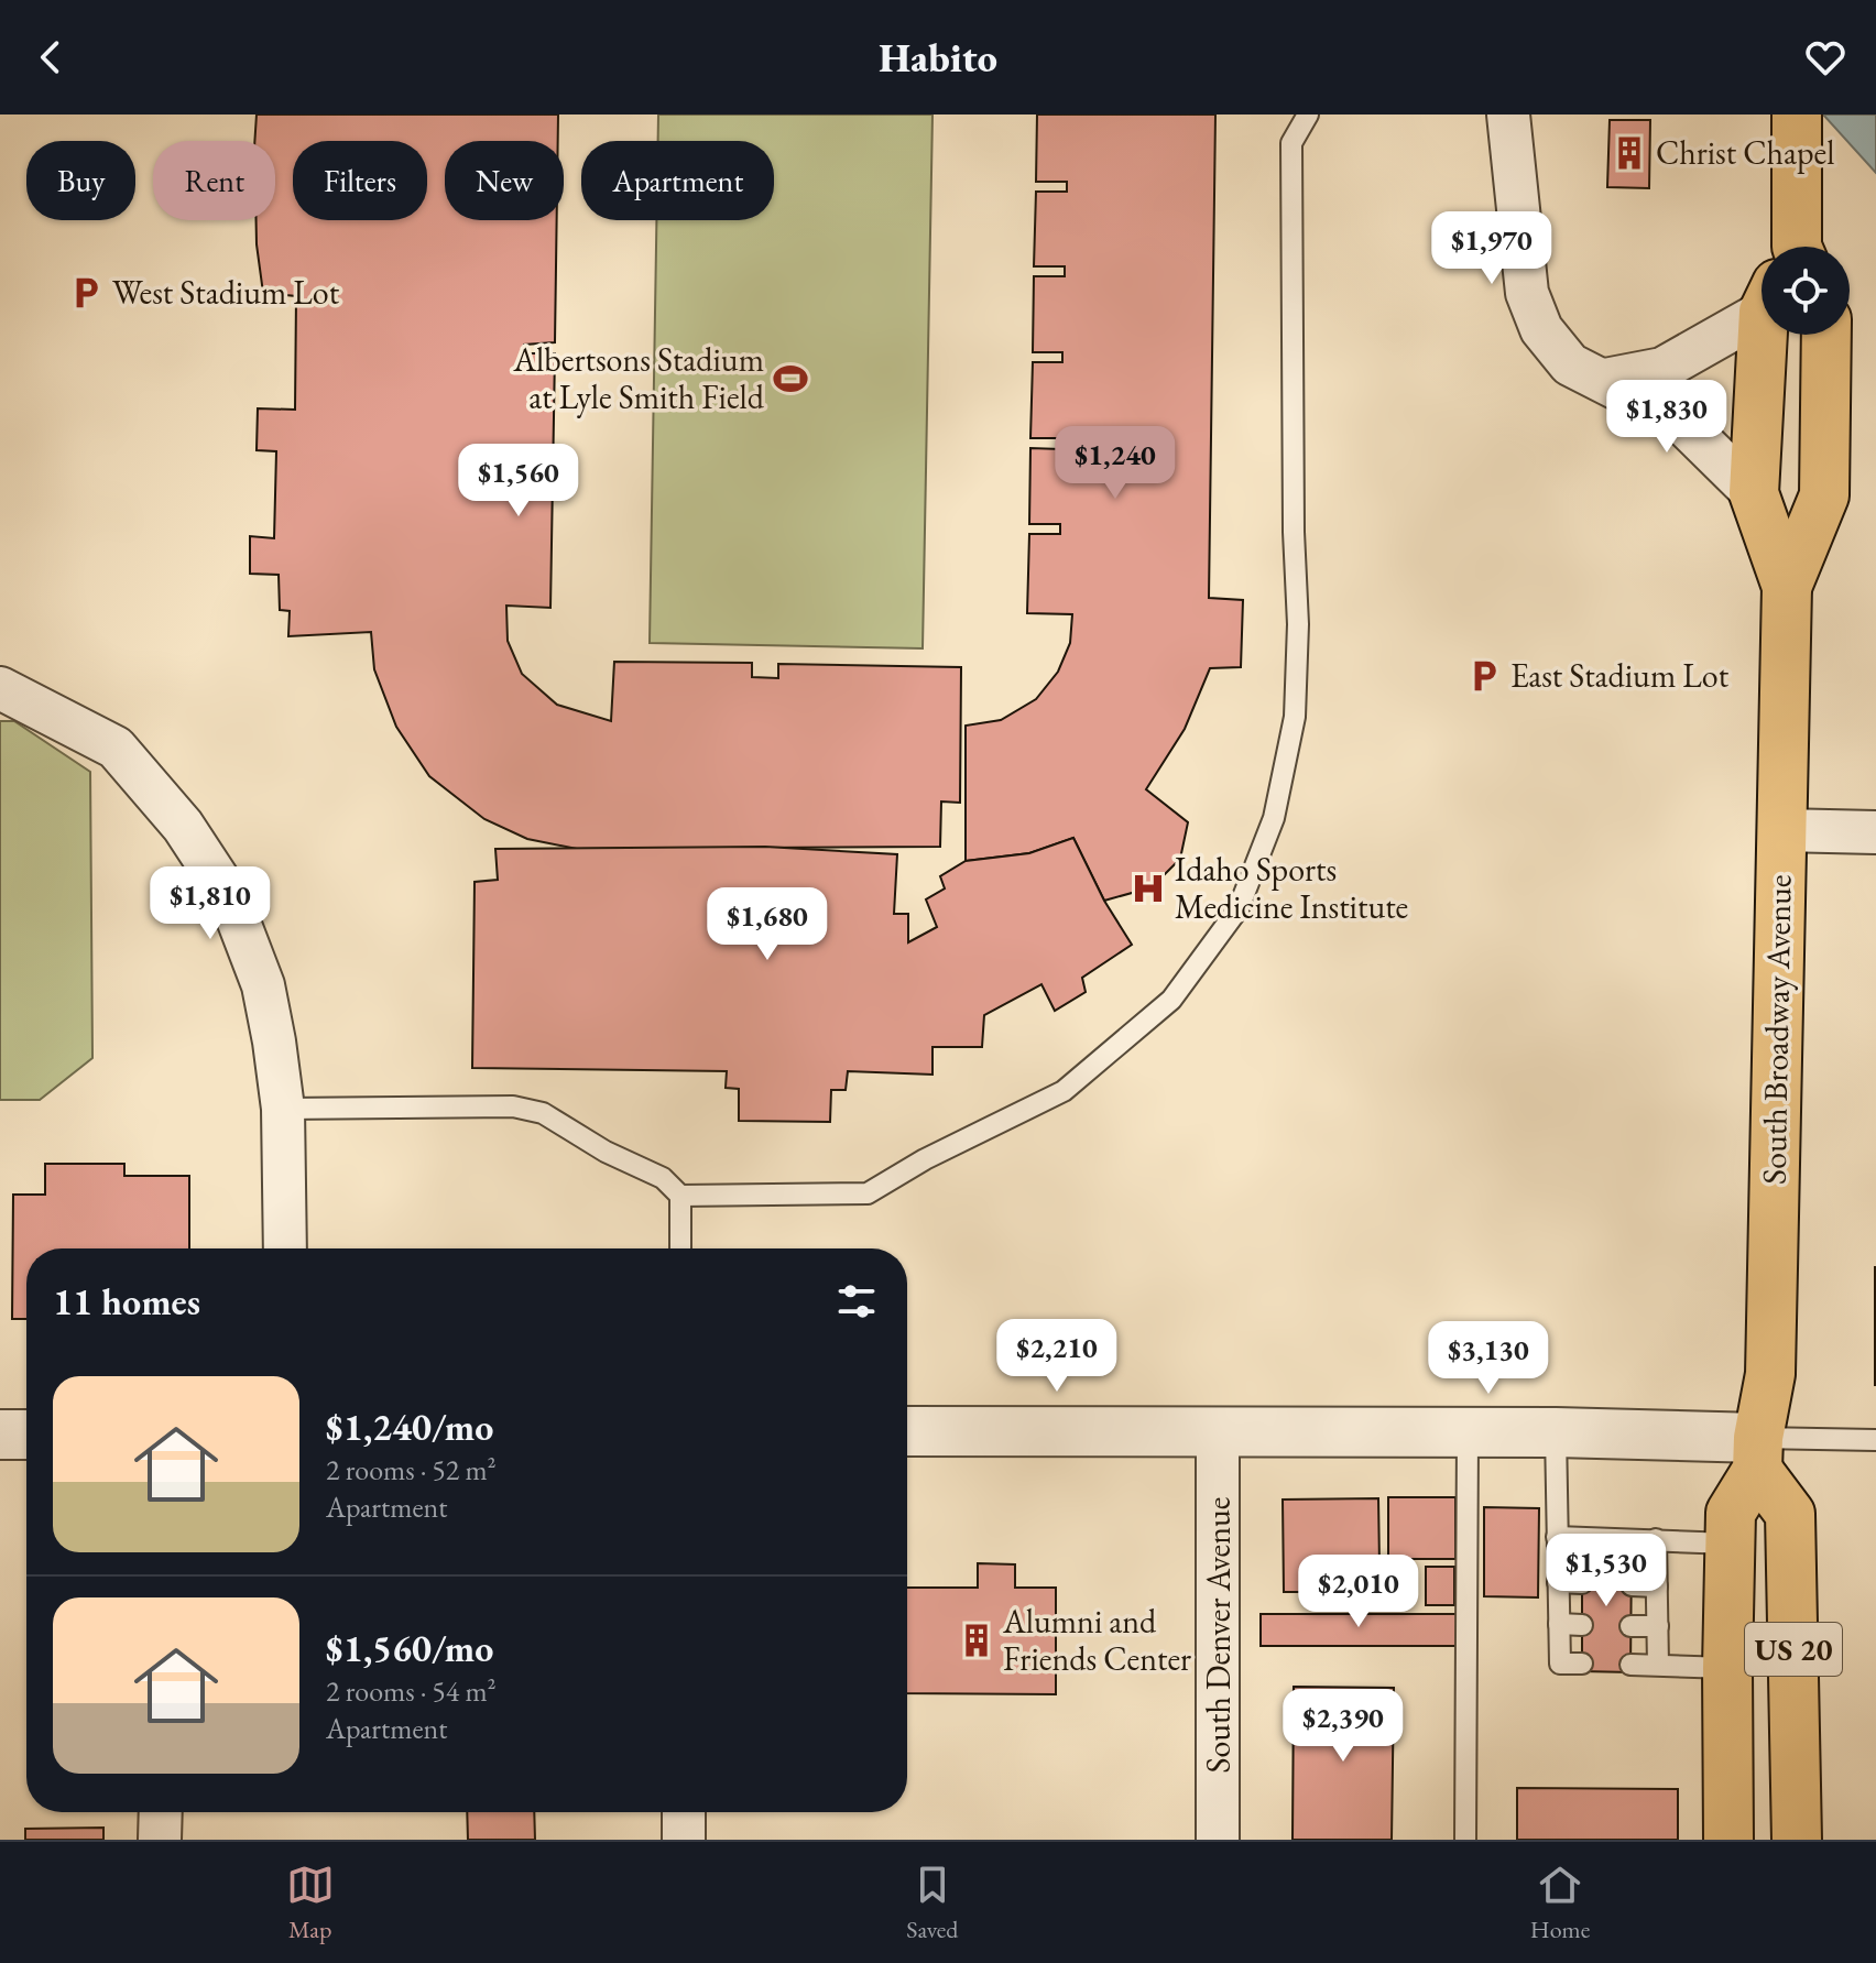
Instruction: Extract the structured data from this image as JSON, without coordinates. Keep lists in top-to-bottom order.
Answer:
{
  "streets": {
    "main road": ["South Broadway Avenue", "US 20"],
    "street": ["South Denver Avenue"]
  },
  "crossings": [
    ["South Broadway Avenue", "US 20"]
  ],
  "places": {
    "building": ["Christ Chapel", "Alumni and Friends Center"],
    "parking": ["West Stadium Lot", "East Stadium Lot"],
    "sports": ["Albertsons Stadium at Lyle Smith Field"],
    "hospital": ["Idaho Sports Medicine Institute"]
  },
  "page": {
    "header": "Habito",
    "chip": [
      "Buy",
      "Rent",
      "Filters",
      "New",
      "Apartment"
    ],
    "price": [
      "$1,970",
      "$1,830",
      "$1,240",
      "$1,560",
      "$1,810",
      "$1,680",
      "$2,210",
      "$3,130",
      "$1,530",
      "$2,010",
      "$2,390"
    ],
    "heading": "11 homes",
    "list": [
      {
        "name": "$1,240/mo",
        "note": "2 rooms · 52 m² · Apartment"
      },
      {
        "name": "$1,560/mo",
        "note": "2 rooms · 54 m² · Apartment"
      }
    ],
    "tabs": ["Map", "Saved", "Home"]
  }
}
